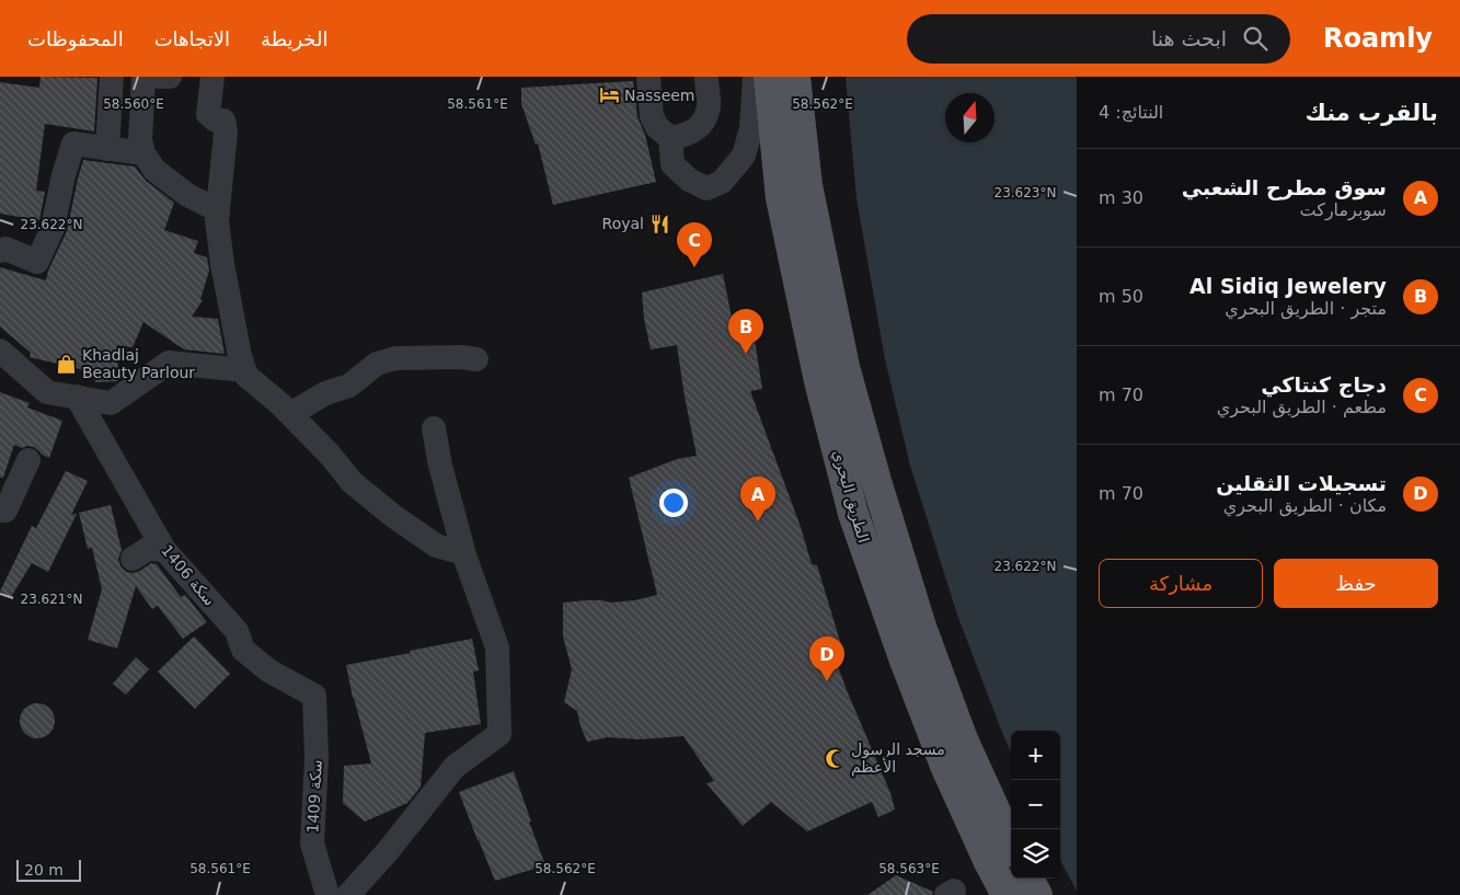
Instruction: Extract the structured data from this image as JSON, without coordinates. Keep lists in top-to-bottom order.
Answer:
{
  "streets": {
    "main road": ["الطريق البحري"],
    "street": ["1406 سكة", "1409 سكة"]
  },
  "crossings": [
    ["1406 سكة", "1409 سكة"]
  ],
  "places": {
    "hotel": ["Nasseem"],
    "restaurant": ["Royal"],
    "shop": ["Khadlaj Beauty Parlour"],
    "mosque": ["مسجد الرسول الأعظم"]
  },
  "scale_bar": "20 m",
  "north": "top",
  "page": {
    "header": "Roamly",
    "search": "ابحث هنا",
    "nav": ["الخريطة", "الاتجاهات", "المحفوظات"],
    "heading": ["بالقرب منك", "النتائج: 4"],
    "list": [
      {
        "mark": "A",
        "name": "سوق مطرح الشعبي",
        "note": "سوبرماركت",
        "value": "30 m"
      },
      {
        "mark": "B",
        "name": "Al Sidiq Jewelery",
        "note": "متجر · الطريق البحري",
        "value": "50 m"
      },
      {
        "mark": "C",
        "name": "دجاج كنتاكي",
        "note": "مطعم · الطريق البحري",
        "value": "70 m"
      },
      {
        "mark": "D",
        "name": "تسجيلات الثقلين",
        "note": "مكان · الطريق البحري",
        "value": "70 m"
      }
    ],
    "pins": [
      "C",
      "B",
      "A",
      "D"
    ],
    "buttons": ["حفظ", "مشاركة"],
    "map_buttons": ["+", "−"],
    "scale": "20 m"
  },
  "coordinates": [
    "58.560°E",
    "58.561°E",
    "58.562°E",
    "23.623°N",
    "23.622°N",
    "23.621°N",
    "58.563°E"
  ]
}
